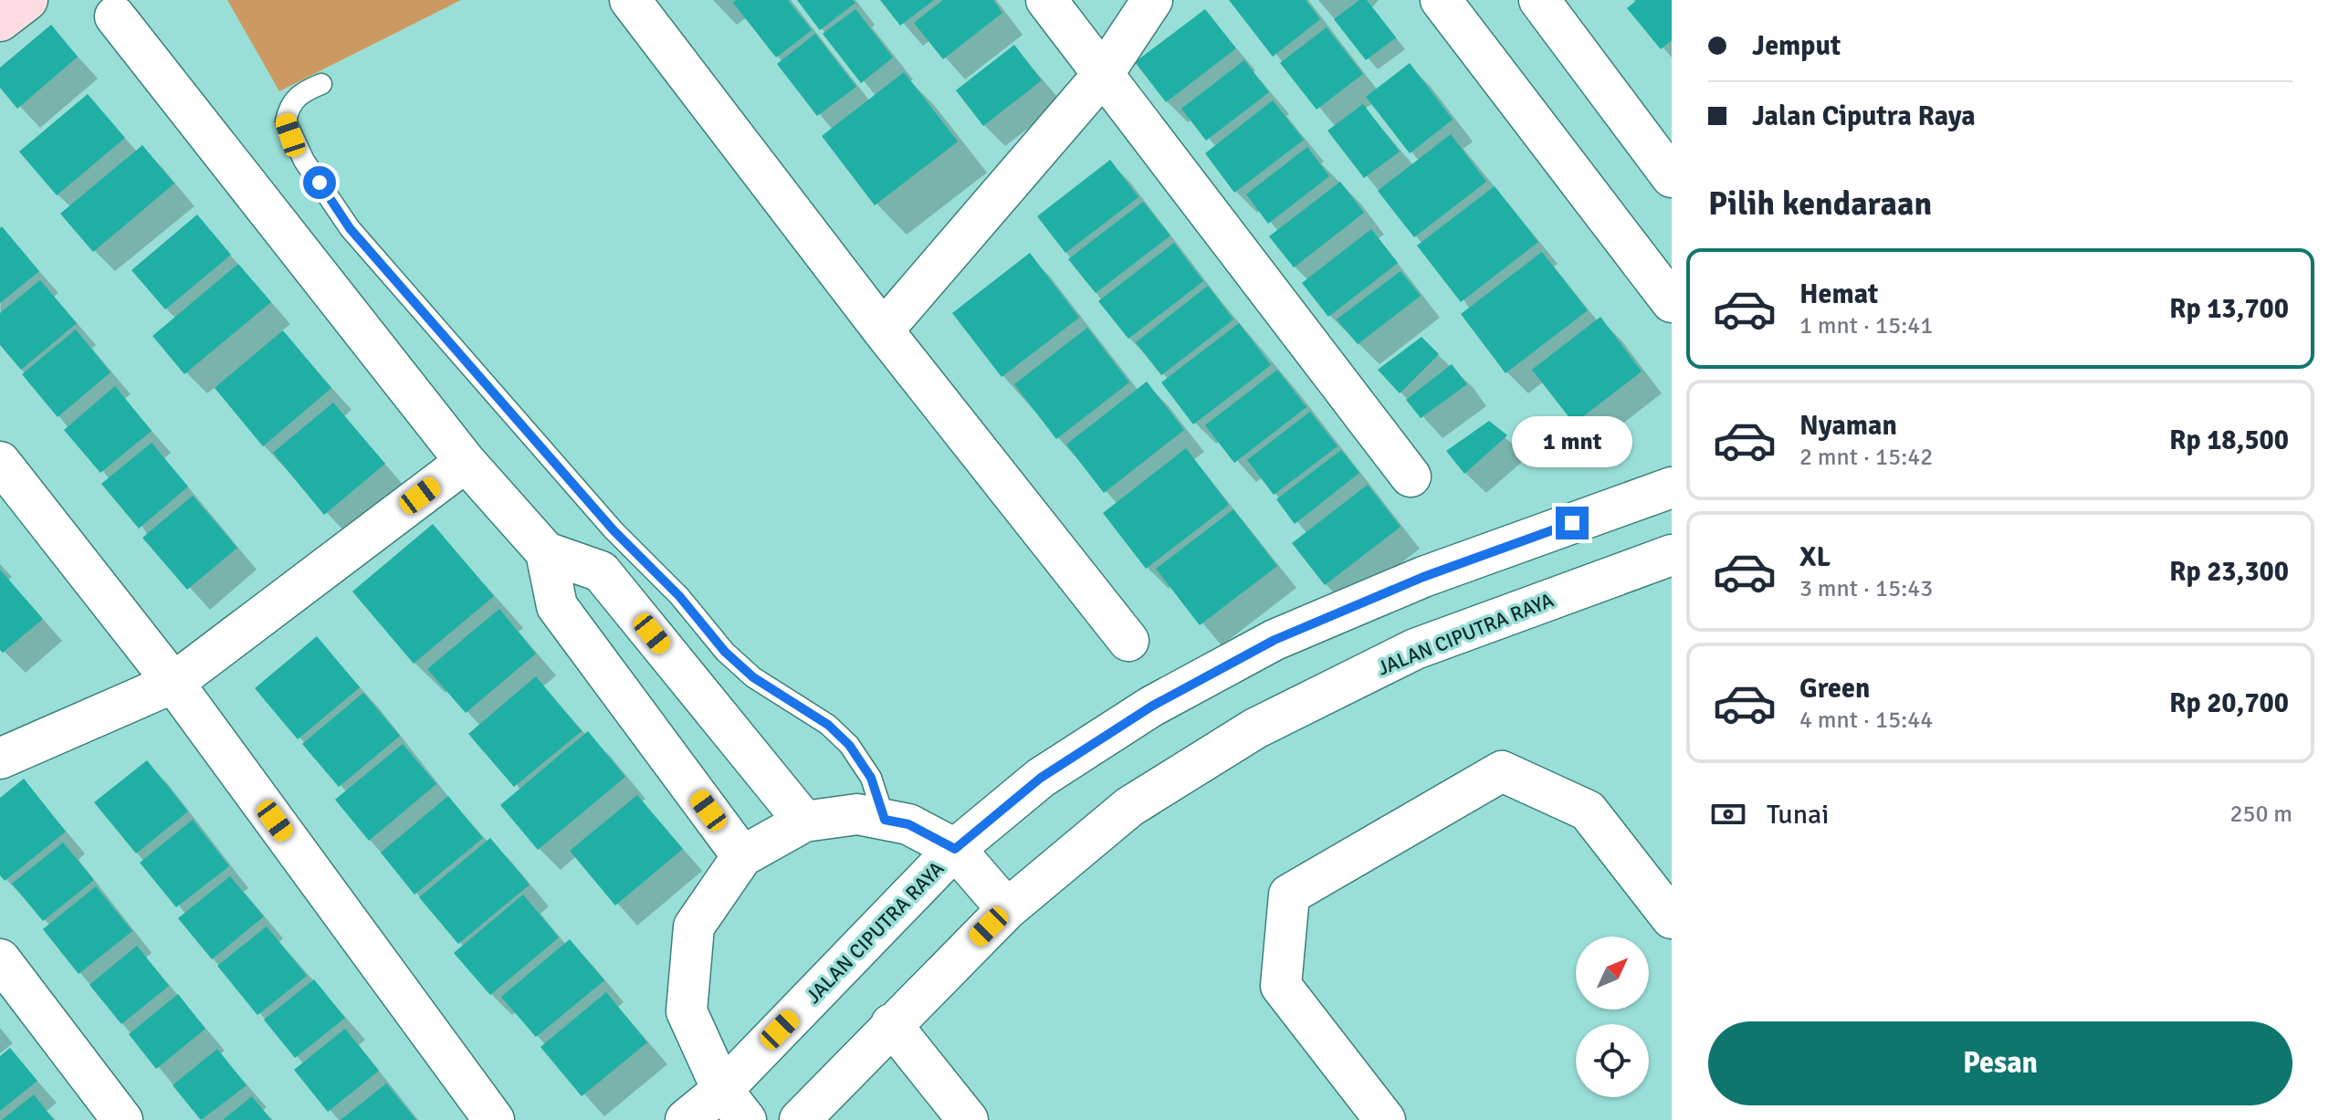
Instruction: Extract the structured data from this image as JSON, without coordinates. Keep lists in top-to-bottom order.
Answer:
{
  "streets": {
    "street": ["JALAN CIPUTRA RAYA"]
  },
  "north": "top right",
  "page": {
    "banner": ["Jemput", "Jalan Ciputra Raya"],
    "heading": "Pilih kendaraan",
    "list": [
      {
        "name": "Hemat",
        "note": "1 mnt · 15:41",
        "value": "Rp 13,700"
      },
      {
        "name": "Nyaman",
        "note": "2 mnt · 15:42",
        "value": "Rp 18,500"
      },
      {
        "name": "XL",
        "note": "3 mnt · 15:43",
        "value": "Rp 23,300"
      },
      {
        "name": "Green",
        "note": "4 mnt · 15:44",
        "value": "Rp 20,700"
      }
    ],
    "bubble": "1 mnt",
    "pay": ["Tunai", "250 m"],
    "buttons": "Pesan"
  }
}
